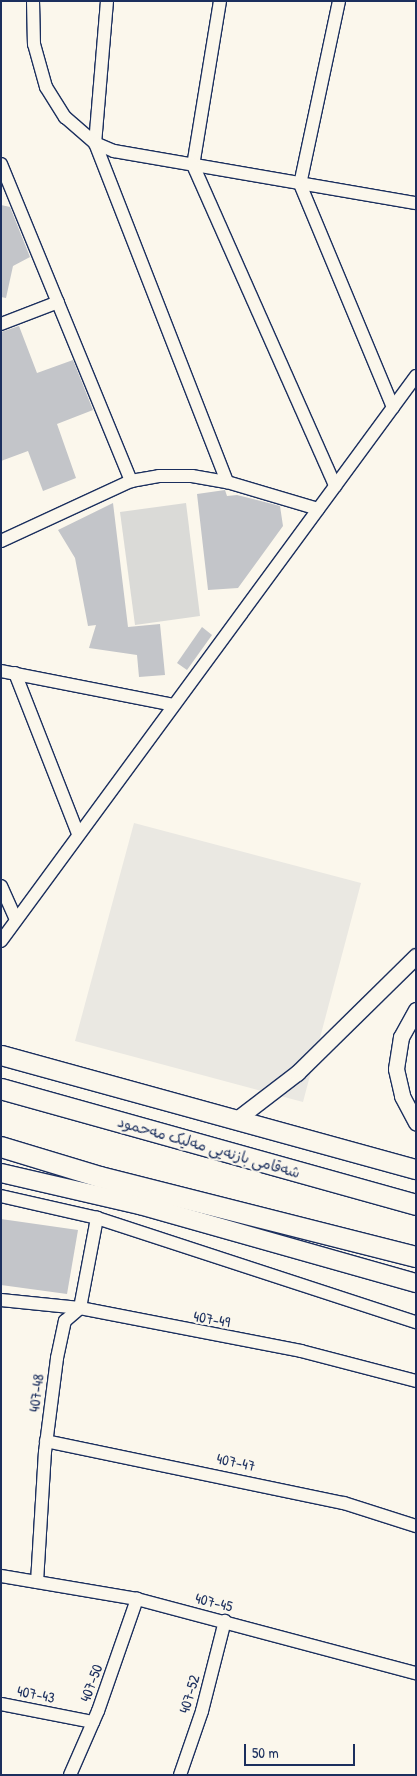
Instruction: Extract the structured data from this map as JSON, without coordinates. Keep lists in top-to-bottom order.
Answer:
{
  "streets": {
    "highway": ["شەقامی بازنەیی مەلیک مەحمود"],
    "street": [
      "407-49",
      "407-48",
      "407-47",
      "407-45",
      "407-50",
      "407-43",
      "407-52"
    ]
  },
  "crossings": [
    ["407-49", "407-48"],
    ["407-48", "407-47"],
    ["407-48", "407-45"],
    ["407-45", "407-50"],
    ["407-45", "407-52"],
    ["407-50", "407-43"]
  ],
  "scale_bar": "50 m"
}
